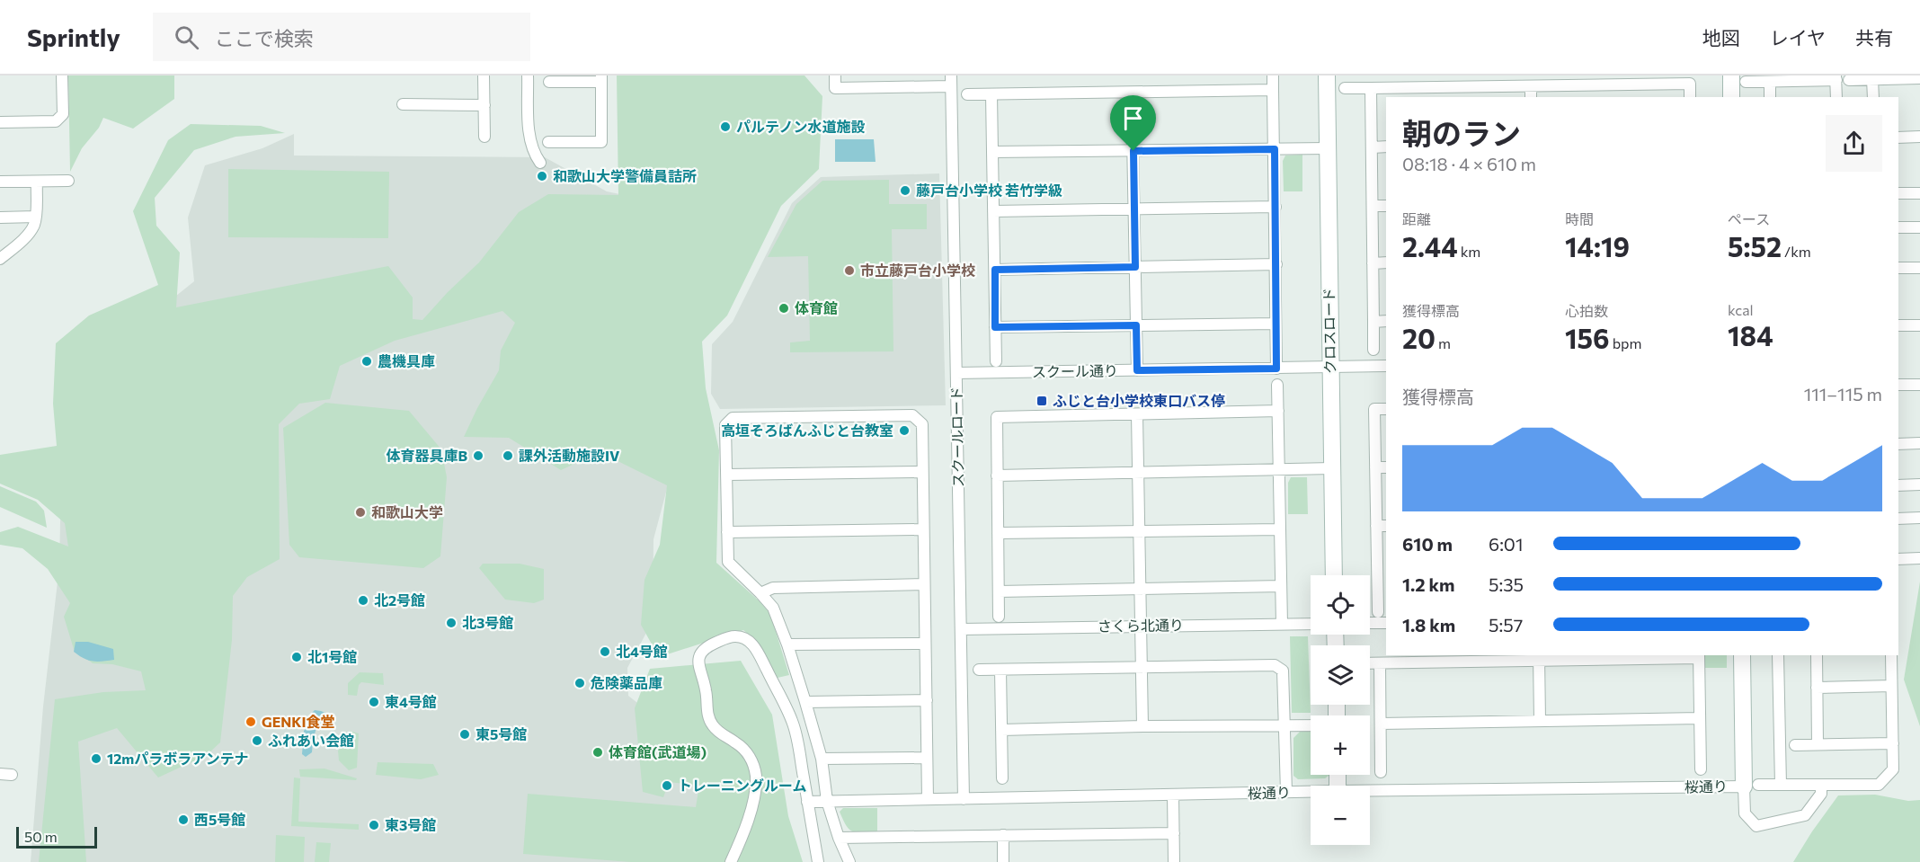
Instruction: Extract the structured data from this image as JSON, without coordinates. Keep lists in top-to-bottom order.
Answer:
{
  "streets": {
    "street": [
      "クロスロード",
      "スクール通り",
      "スクールロード",
      "さくら北通り",
      "桜通り"
    ]
  },
  "crossings": [
    ["クロスロード", "スクール通り"],
    ["スクール通り", "スクールロード"],
    ["スクールロード", "さくら北通り"],
    ["スクールロード", "桜通り"]
  ],
  "places": {
    "other": [
      "パルテノン水道施設",
      "和歌山大学警備員詰所",
      "藤戸台小学校 若竹学級",
      "市立藤戸台小学校",
      "体育館",
      "農機具庫",
      "高垣そろばんふじと台教室",
      "体育器具庫B",
      "課外活動施設IV",
      "和歌山大学",
      "北2号館",
      "北3号館",
      "北4号館",
      "北1号館",
      "危険薬品庫",
      "東4号館",
      "GENKI食堂",
      "東5号館",
      "ふれあい会館",
      "体育館(武道場)",
      "12mパラボラアンテナ",
      "トレーニングルーム",
      "西5号館",
      "東3号館"
    ],
    "transit": ["ふじと台小学校東口バス停"]
  },
  "scale_bar": "50 m",
  "page": {
    "header": "Sprintly",
    "search": "ここで検索",
    "nav": ["地図", "レイヤ", "共有"],
    "heading": ["朝のラン", "08:18 · 4 × 610 m"],
    "stats": [
      ["距離", "2.44 km"],
      ["時間", "14:19"],
      ["ペース", "5:52 /km"],
      ["獲得標高", "20 m"],
      ["心拍数", "156 bpm"],
      ["kcal", "184"]
    ],
    "chart": ["獲得標高", "111–115 m"],
    "list": [
      {
        "name": "610 m",
        "note": "6:01"
      },
      {
        "name": "1.2 km",
        "note": "5:35"
      },
      {
        "name": "1.8 km",
        "note": "5:57"
      }
    ],
    "map_buttons": ["+", "−"],
    "scale": "50 m"
  }
}
